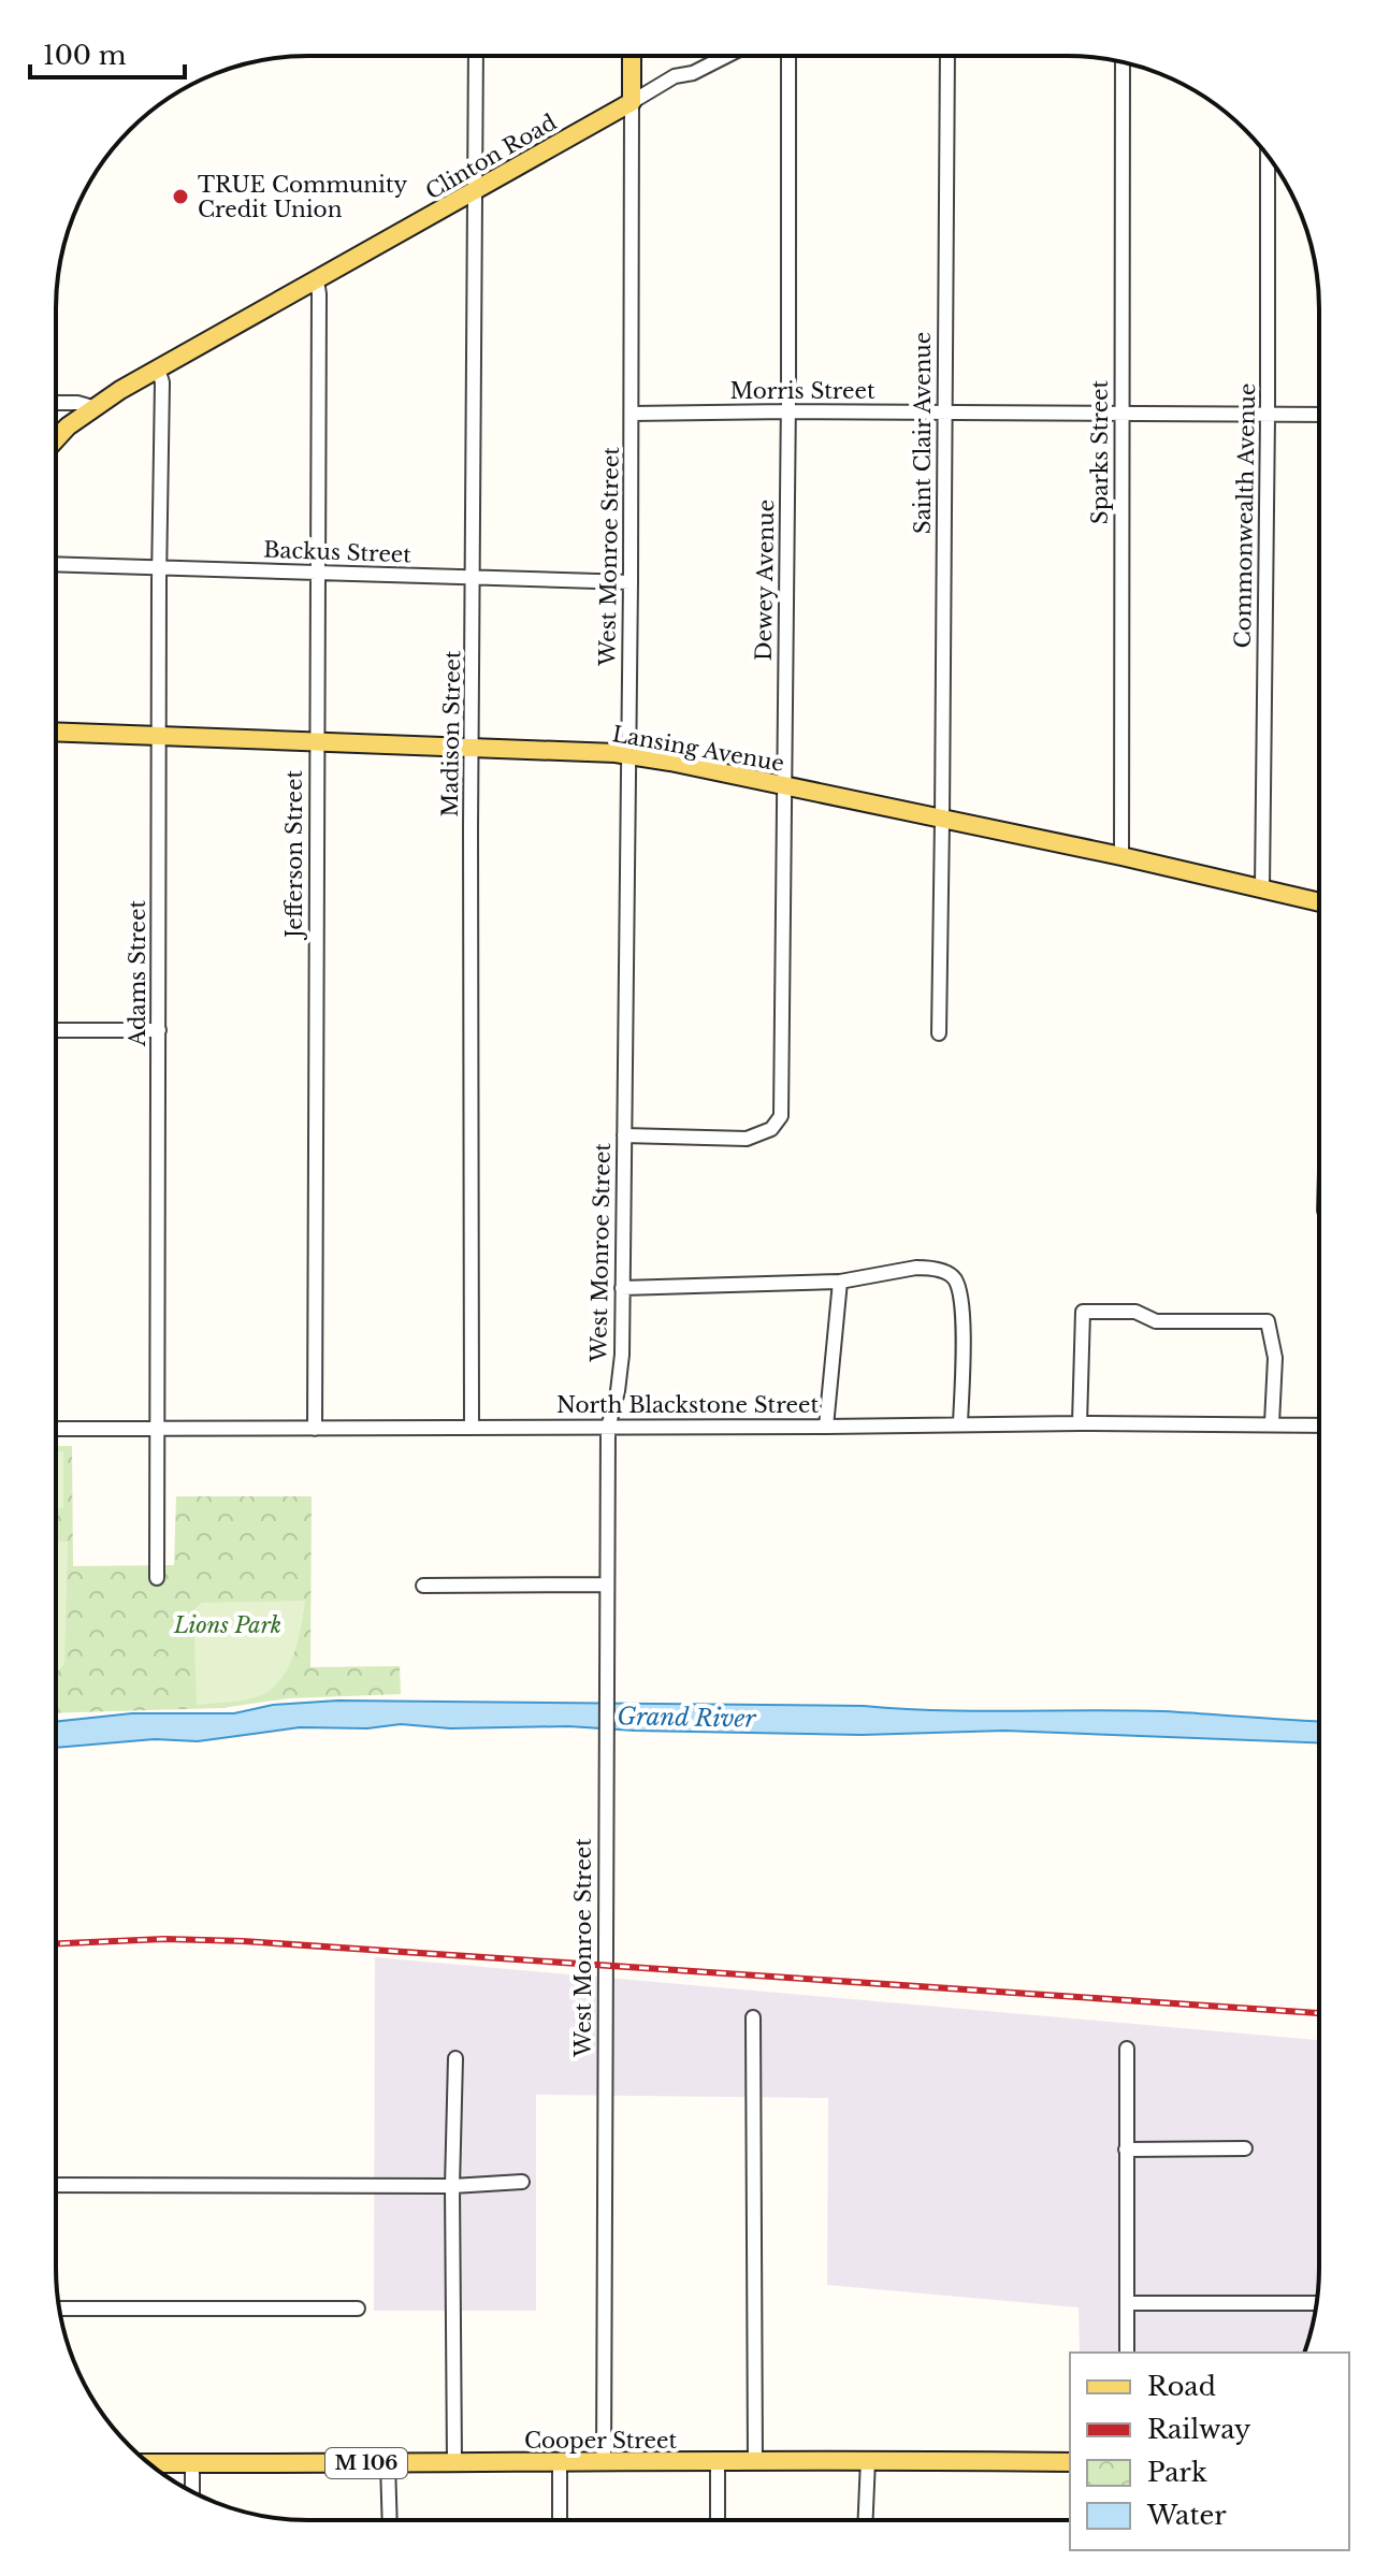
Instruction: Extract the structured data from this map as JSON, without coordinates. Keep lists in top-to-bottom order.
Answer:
{
  "streets": {
    "main road": [
      "Clinton Road",
      "West Monroe Street",
      "Lansing Avenue",
      "Cooper Street",
      "M 106"
    ],
    "street": [
      "Morris Street",
      "Saint Clair Avenue",
      "Sparks Street",
      "Commonwealth Avenue",
      "Backus Street",
      "Dewey Avenue",
      "Madison Street",
      "Jefferson Street",
      "Adams Street",
      "North Blackstone Street"
    ]
  },
  "crossings": [
    ["Clinton Road", "West Monroe Street"],
    ["Clinton Road", "Madison Street"],
    ["Clinton Road", "Jefferson Street"],
    ["Clinton Road", "Adams Street"],
    ["Morris Street", "Saint Clair Avenue"],
    ["Morris Street", "Sparks Street"],
    ["Morris Street", "Commonwealth Avenue"],
    ["Morris Street", "West Monroe Street"],
    ["Morris Street", "Dewey Avenue"],
    ["Saint Clair Avenue", "Lansing Avenue"],
    ["Sparks Street", "Lansing Avenue"],
    ["Commonwealth Avenue", "Lansing Avenue"],
    ["Backus Street", "West Monroe Street"],
    ["Backus Street", "Madison Street"],
    ["Backus Street", "Jefferson Street"],
    ["Backus Street", "Adams Street"],
    ["West Monroe Street", "Dewey Avenue"],
    ["West Monroe Street", "Lansing Avenue"],
    ["West Monroe Street", "North Blackstone Street"],
    ["West Monroe Street", "Cooper Street"],
    ["Dewey Avenue", "Lansing Avenue"],
    ["Madison Street", "Lansing Avenue"],
    ["Madison Street", "North Blackstone Street"],
    ["Lansing Avenue", "Jefferson Street"],
    ["Lansing Avenue", "Adams Street"],
    ["Jefferson Street", "North Blackstone Street"],
    ["Adams Street", "North Blackstone Street"]
  ],
  "water": ["Grand River"],
  "parks": ["Lions Park"],
  "places": ["TRUE Community Credit Union"],
  "legend": [
    "Road",
    "Railway",
    "Park",
    "Water"
  ],
  "scale_bar": "100 m"
}
